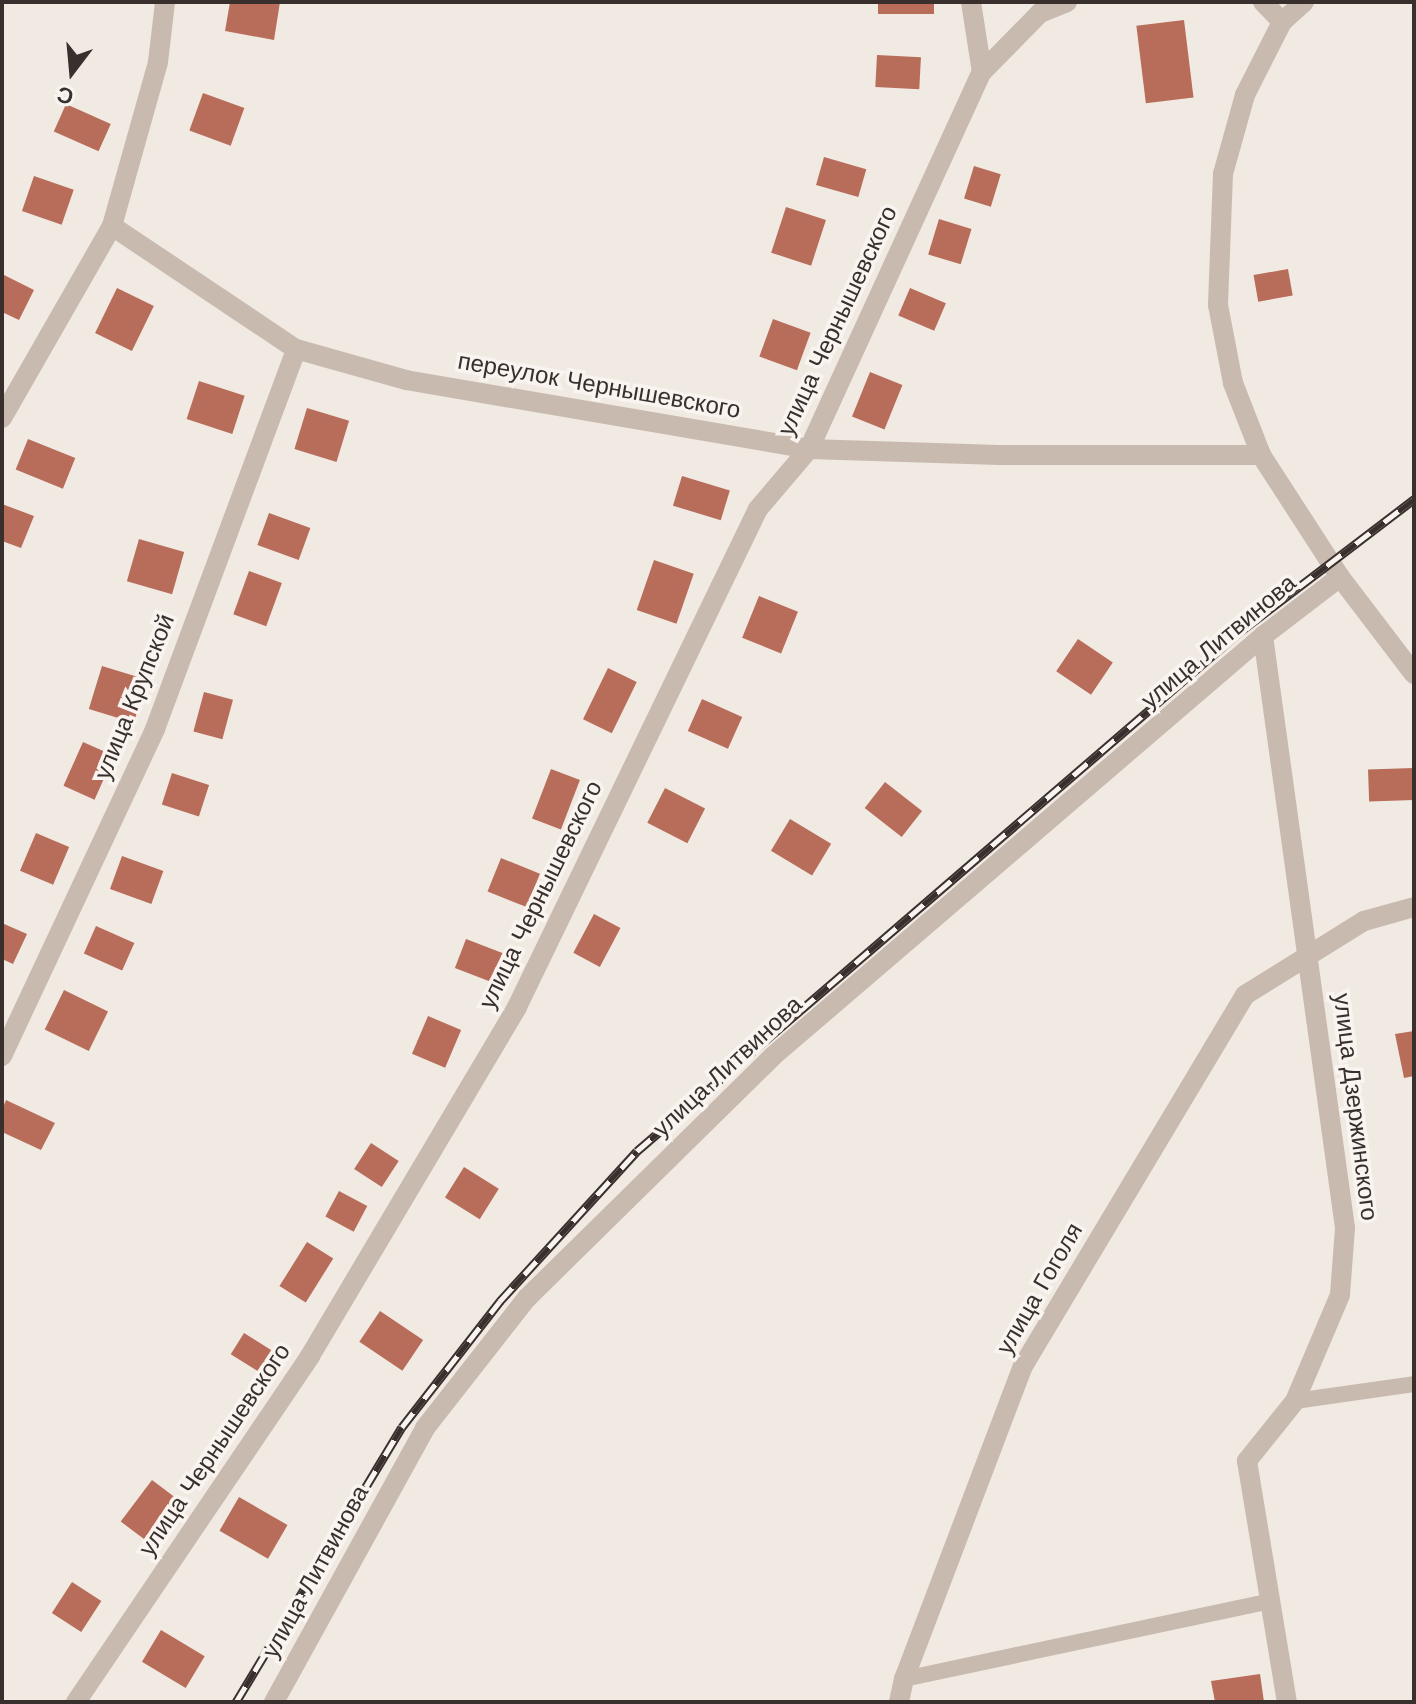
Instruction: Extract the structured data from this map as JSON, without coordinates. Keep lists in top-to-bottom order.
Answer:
{
  "streets": {
    "street": [
      "улица Чернышевского",
      "переулок Чернышевского",
      "улица Литвинова",
      "улица Крупской",
      "улица Дзержинского",
      "улица Гоголя"
    ]
  },
  "crossings": [
    ["улица Чернышевского", "переулок Чернышевского"],
    ["переулок Чернышевского", "улица Крупской"],
    ["улица Литвинова", "улица Дзержинского"],
    ["улица Дзержинского", "улица Гоголя"]
  ],
  "north": "bottom"
}
